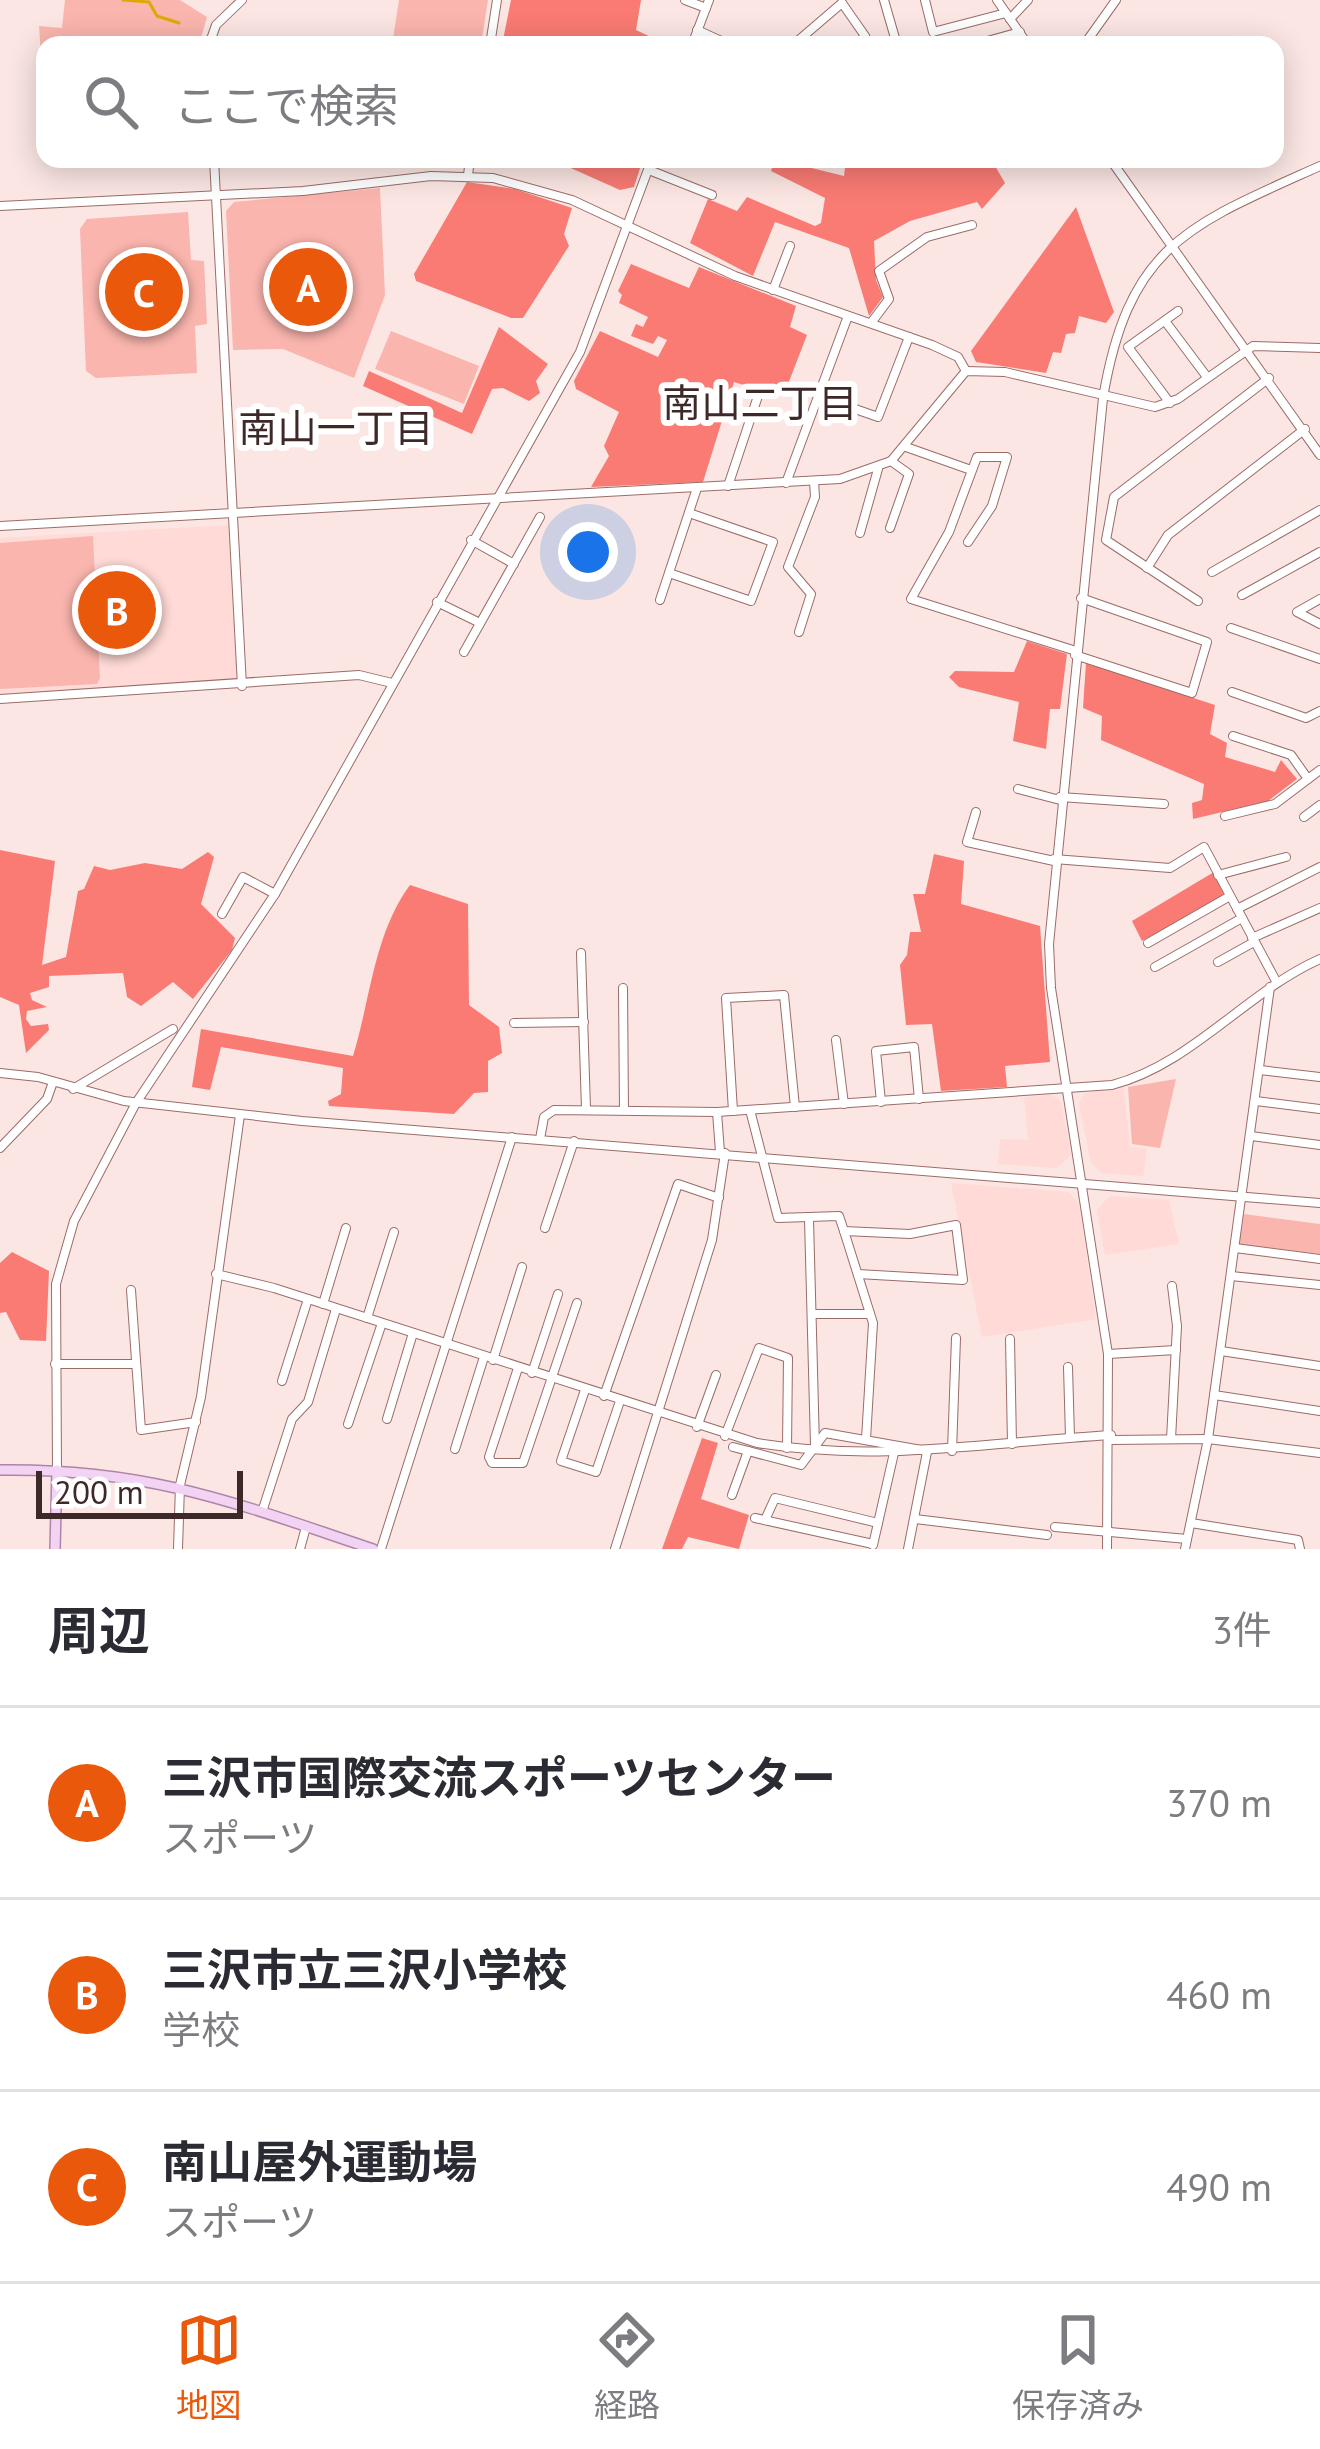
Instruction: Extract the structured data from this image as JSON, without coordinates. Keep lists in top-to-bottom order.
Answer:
{
  "districts": ["南山二丁目", "南山一丁目"],
  "scale_bar": "200 m",
  "page": {
    "search": "ここで検索",
    "pins": ["A", "C", "B"],
    "scale": "200 m",
    "heading": ["周辺", "3件"],
    "list": [
      {
        "mark": "A",
        "name": "三沢市国際交流スポーツセンター",
        "note": "スポーツ",
        "value": "370 m"
      },
      {
        "mark": "B",
        "name": "三沢市立三沢小学校",
        "note": "学校",
        "value": "460 m"
      },
      {
        "mark": "C",
        "name": "南山屋外運動場",
        "note": "スポーツ",
        "value": "490 m"
      }
    ],
    "nav": ["地図", "経路", "保存済み"]
  }
}
